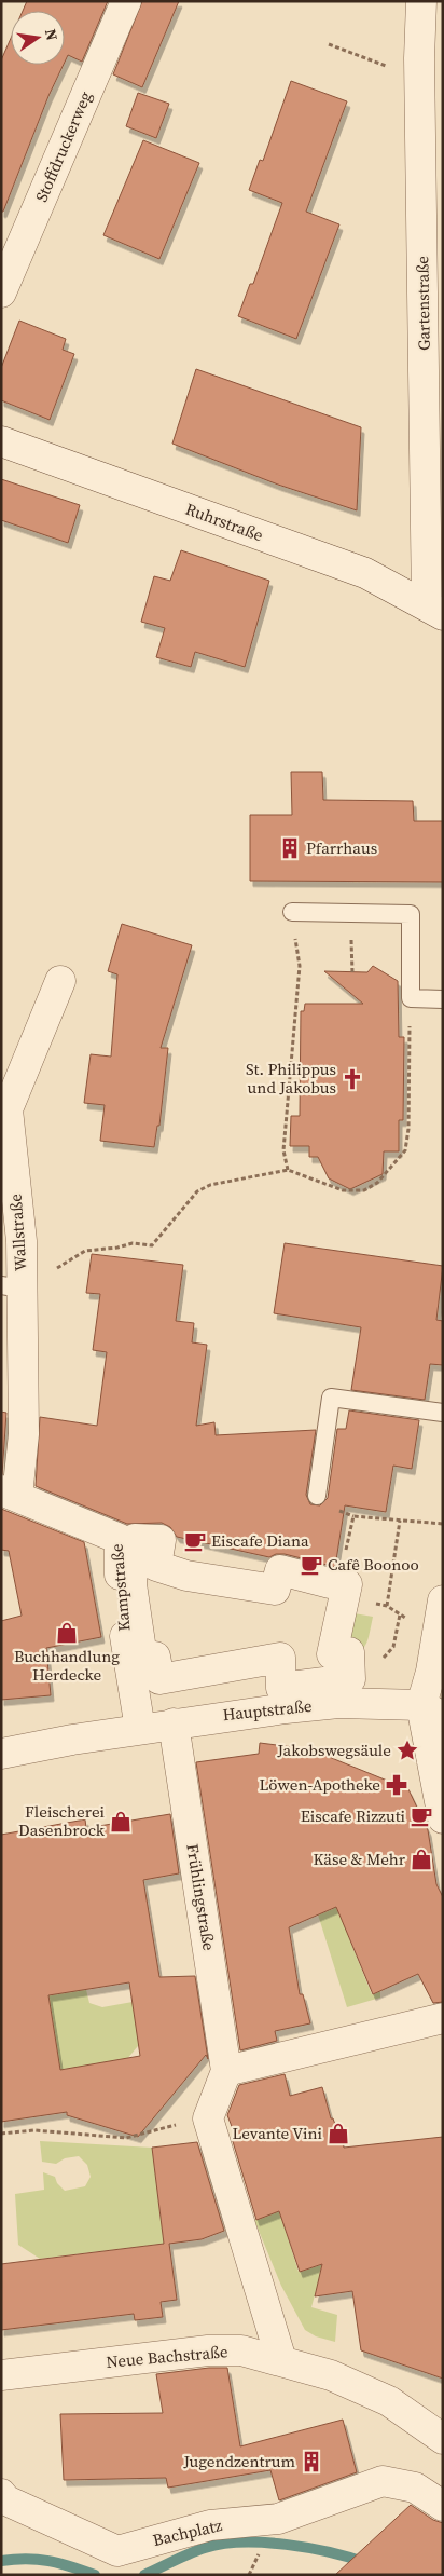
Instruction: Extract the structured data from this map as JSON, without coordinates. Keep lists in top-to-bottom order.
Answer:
{
  "streets": {
    "street": [
      "Stoffdruckerweg",
      "Gartenstraße",
      "Ruhrstraße",
      "Wallstraße",
      "Kampstraße",
      "Hauptstraße",
      "Frühlingstraße",
      "Neue Bachstraße",
      "Bachplatz"
    ]
  },
  "crossings": [
    ["Gartenstraße", "Ruhrstraße"],
    ["Wallstraße", "Kampstraße"],
    ["Kampstraße", "Hauptstraße"],
    ["Hauptstraße", "Frühlingstraße"]
  ],
  "places": {
    "building": ["Pfarrhaus", "Jugendzentrum"],
    "church": ["St. Philippus und Jakobus"],
    "cafe": ["Eiscafe Diana", "Cafê Boonoo", "Eiscafe Rizzuti"],
    "shop": [
      "Buchhandlung Herdecke",
      "Fleischerei Dasenbrock",
      "Käse & Mehr",
      "Levante Vini"
    ],
    "place": ["Jakobswegsäule"],
    "pharmacy": ["Löwen-Apotheke"]
  },
  "north": "right"
}
